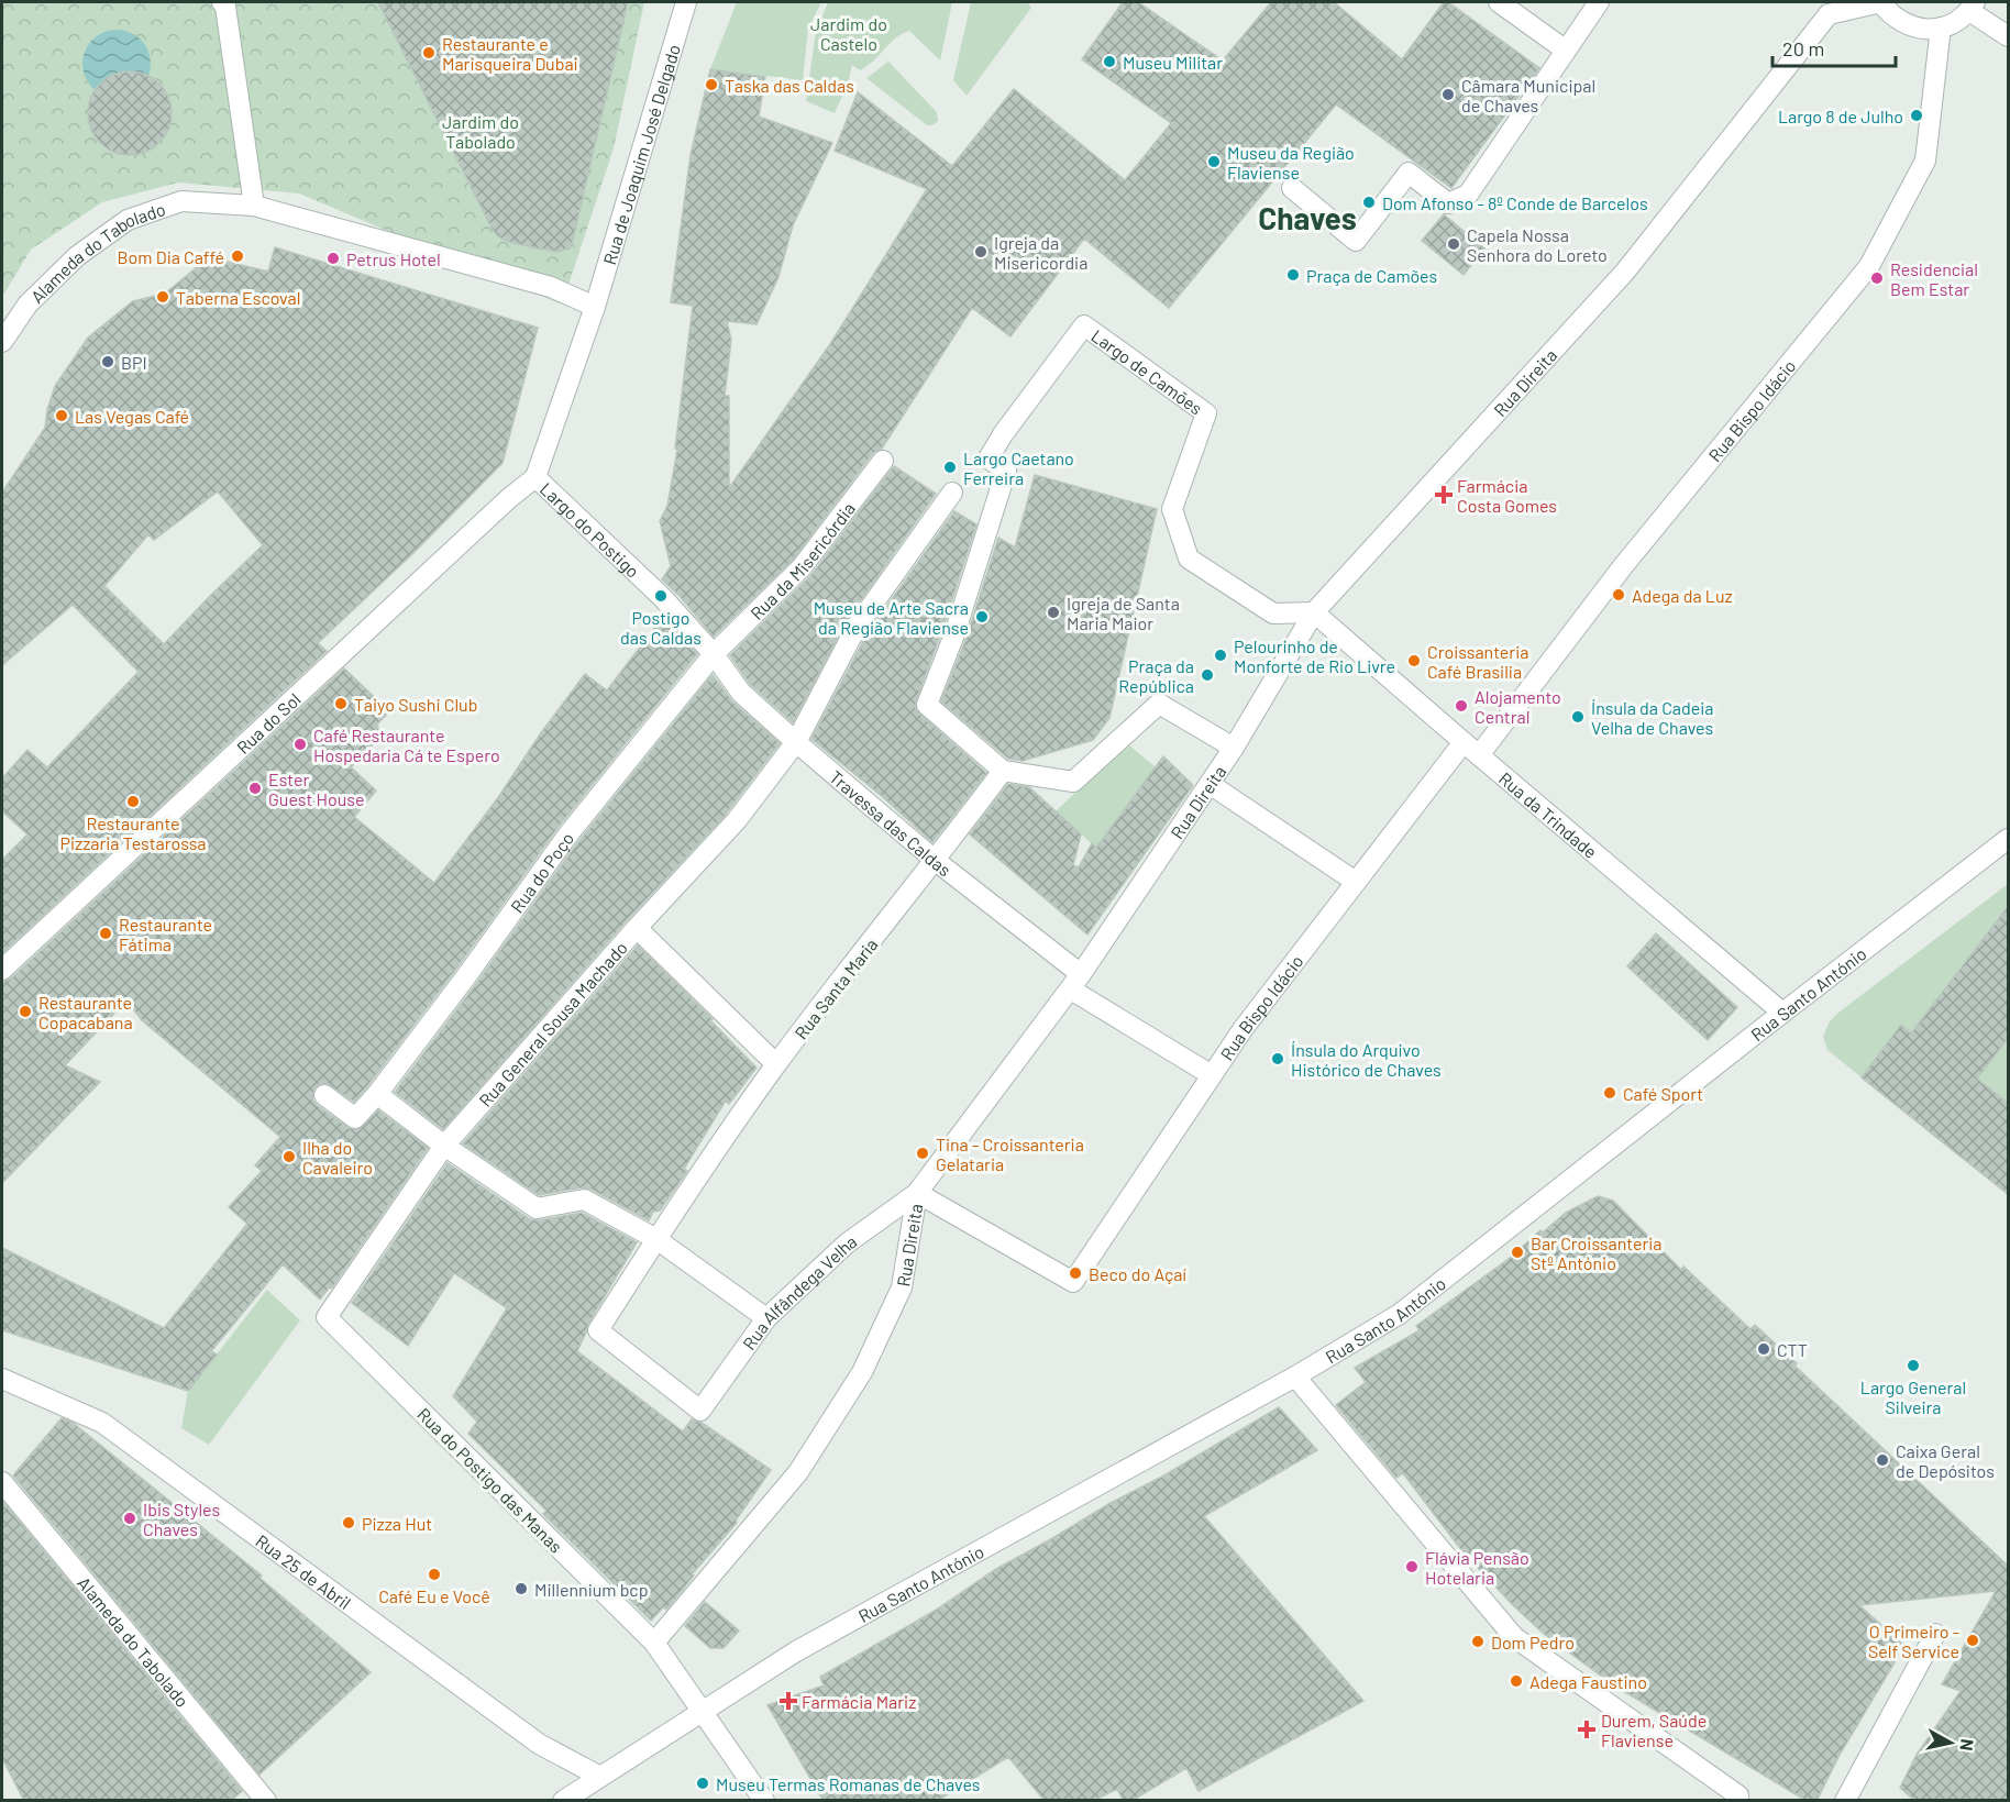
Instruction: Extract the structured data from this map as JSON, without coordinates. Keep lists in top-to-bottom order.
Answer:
{
  "streets": {
    "street": [
      "Rua de Joaquim José Delgado",
      "Alameda do Tabolado",
      "Largo de Camões",
      "Rua Direita",
      "Rua Bispo Idácio",
      "Largo do Postigo",
      "Rua da Misericórdia",
      "Rua do Sol",
      "Rua da Trindade",
      "Travessa das Caldas",
      "Rua do Poço",
      "Rua Santa Maria",
      "Rua Santo António",
      "Rua General Sousa Machado",
      "Rua Alfândega Velha",
      "Rua do Postigo das Manas",
      "Rua 25 de Abril"
    ]
  },
  "crossings": [
    ["Rua de Joaquim José Delgado", "Alameda do Tabolado"],
    ["Rua de Joaquim José Delgado", "Largo do Postigo"],
    ["Alameda do Tabolado", "Largo do Postigo"],
    ["Largo de Camões", "Rua Direita"],
    ["Largo de Camões", "Rua da Trindade"],
    ["Largo de Camões", "Rua Santa Maria"],
    ["Rua Direita", "Rua Bispo Idácio"],
    ["Rua Direita", "Rua da Trindade"],
    ["Rua Direita", "Travessa das Caldas"],
    ["Rua Direita", "Rua Alfândega Velha"],
    ["Rua Direita", "Rua do Postigo das Manas"],
    ["Rua Bispo Idácio", "Rua da Trindade"],
    ["Rua Bispo Idácio", "Travessa das Caldas"],
    ["Rua Bispo Idácio", "Rua Alfândega Velha"],
    ["Largo do Postigo", "Rua da Misericórdia"],
    ["Largo do Postigo", "Rua do Sol"],
    ["Largo do Postigo", "Travessa das Caldas"],
    ["Largo do Postigo", "Rua do Poço"],
    ["Rua da Misericórdia", "Travessa das Caldas"],
    ["Rua da Misericórdia", "Rua do Poço"],
    ["Rua da Trindade", "Rua Santo António"],
    ["Travessa das Caldas", "Rua do Poço"],
    ["Travessa das Caldas", "Rua Santa Maria"],
    ["Travessa das Caldas", "Rua General Sousa Machado"],
    ["Rua Santa Maria", "Rua Alfândega Velha"],
    ["Rua Santo António", "Rua do Postigo das Manas"],
    ["Rua Santo António", "Rua 25 de Abril"],
    ["Rua General Sousa Machado", "Rua do Postigo das Manas"]
  ],
  "districts": ["Chaves"],
  "parks": ["Jardim do Castelo", "Jardim do Tabolado"],
  "places": {
    "other": [
      "Restaurante e Marisqueira Dubai",
      "Museu Militar",
      "Taska das Caldas",
      "Câmara Municipal de Chaves",
      "Largo 8 de Julho",
      "Museu da Região Flaviense",
      "Dom Afonso - 8º Conde de Barcelos",
      "Capela Nossa Senhora do Loreto",
      "Igreja da Misericordia",
      "Bom Dia Caffé",
      "Petrus Hotel",
      "Praça de Camões",
      "Residencial Bem Estar",
      "Taberna Escoval",
      "BPI",
      "Las Vegas Café",
      "Largo Caetano Ferreira",
      "Adega da Luz",
      "Postigo das Caldas",
      "Igreja de Santa Maria Maior",
      "Museu de Arte Sacra da Região Flaviense",
      "Pelourinho de Monforte de Rio Livre",
      "Croissanteria Café Brasilia",
      "Praça da República",
      "Taiyo Sushi Club",
      "Alojamento Central",
      "Ínsula da Cadeia Velha de Chaves",
      "Café Restaurante Hospedaria Cá te Espero",
      "Ester Guest House",
      "Restaurante Pizzaria Testarossa",
      "Restaurante Fátima",
      "Restaurante Copacabana",
      "Ínsula do Arquivo Histórico de Chaves",
      "Café Sport",
      "Tina - Croissanteria Gelataria",
      "Ilha do Cavaleiro",
      "Bar Croissanteria Stº António",
      "Beco do Açaí",
      "CTT",
      "Largo General Silveira",
      "Caixa Geral de Depósitos",
      "Ibis Styles Chaves",
      "Pizza Hut",
      "Flávia Pensão Hotelaria",
      "Café Eu e Você",
      "Millennium bcp",
      "O Primeiro - Self Service",
      "Dom Pedro",
      "Adega Faustino",
      "Museu Termas Romanas de Chaves"
    ],
    "health": ["Farmácia Costa Gomes", "Farmácia Mariz", "Durem, Saúde Flaviense"]
  },
  "scale_bar": "20 m",
  "north": "right"
}
